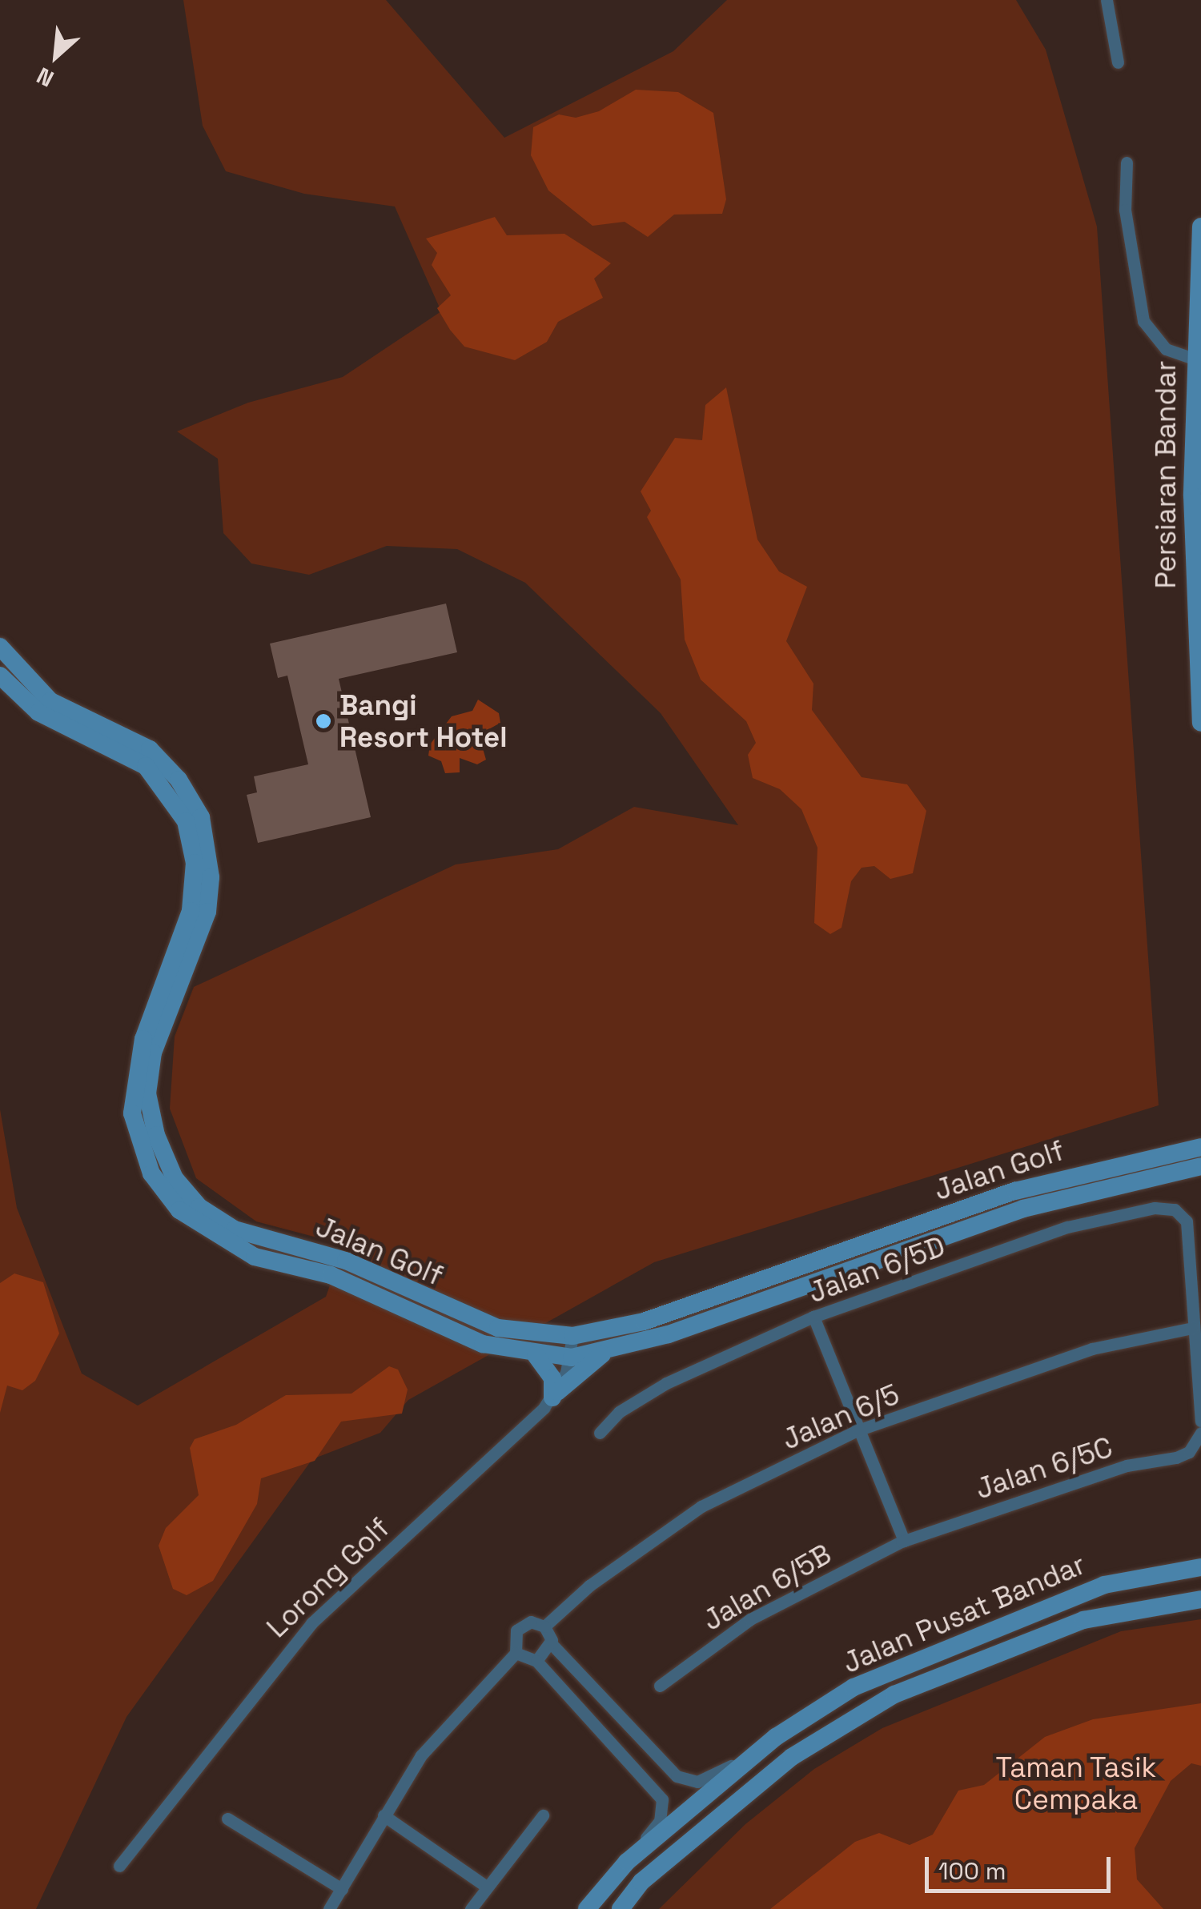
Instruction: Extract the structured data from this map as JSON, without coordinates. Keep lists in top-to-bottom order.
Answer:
{
  "streets": {
    "street": [
      "Persiaran Bandar",
      "Jalan Golf",
      "Jalan 6/5D",
      "Jalan 6/5",
      "Jalan 6/5C",
      "Lorong Golf",
      "Jalan 6/5B",
      "Jalan Pusat Bandar"
    ]
  },
  "crossings": [
    ["Jalan Golf", "Lorong Golf"],
    ["Jalan 6/5D", "Jalan 6/5"],
    ["Jalan 6/5C", "Jalan 6/5B"]
  ],
  "parks": ["Taman Tasik Cempaka"],
  "places": ["Bangi Resort Hotel"],
  "scale_bar": "100 m",
  "north": "bottom left"
}
